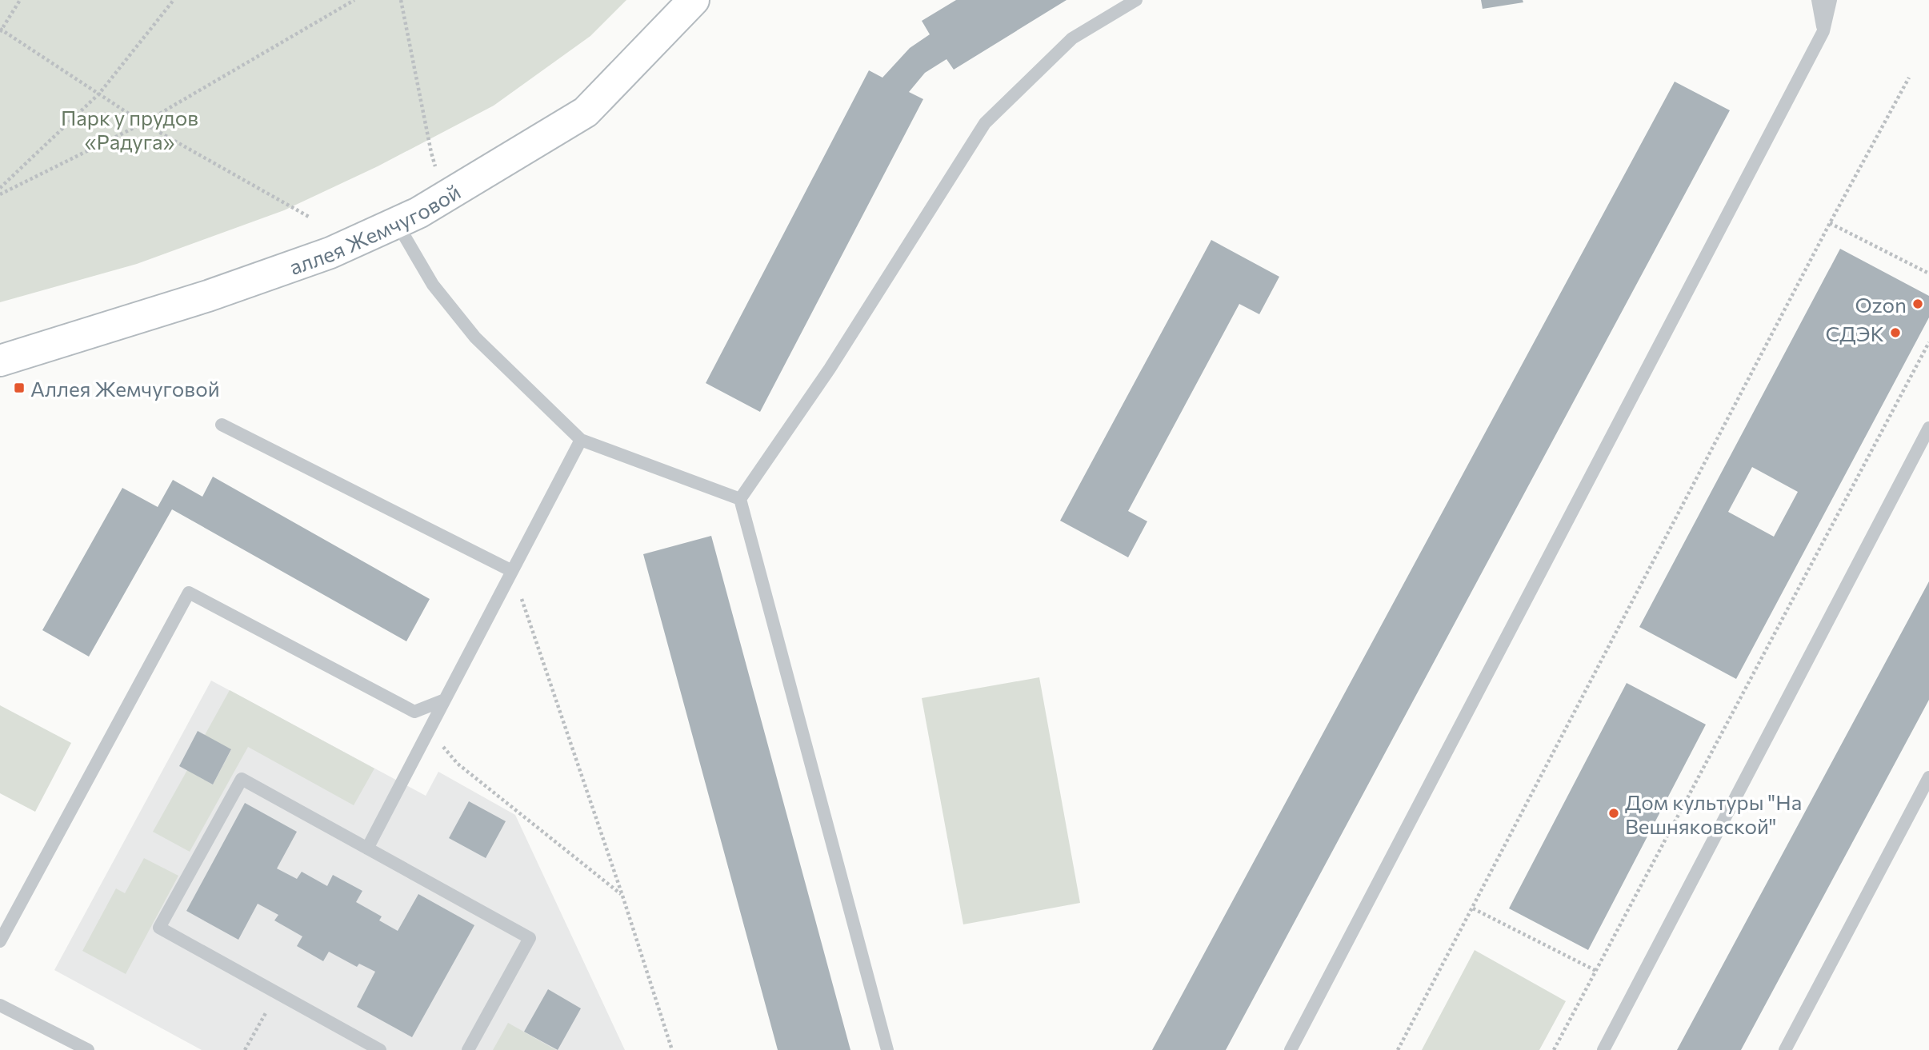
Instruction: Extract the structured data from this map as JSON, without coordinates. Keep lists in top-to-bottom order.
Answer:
{
  "streets": {
    "street": ["аллея Жемчуговой"]
  },
  "parks": ["Парк у прудов «Радуга»"],
  "places": {
    "other": ["Ozon", "СДЭК", "Дом культуры \"На Вешняковской\""],
    "transit": ["Аллея Жемчуговой"]
  }
}
